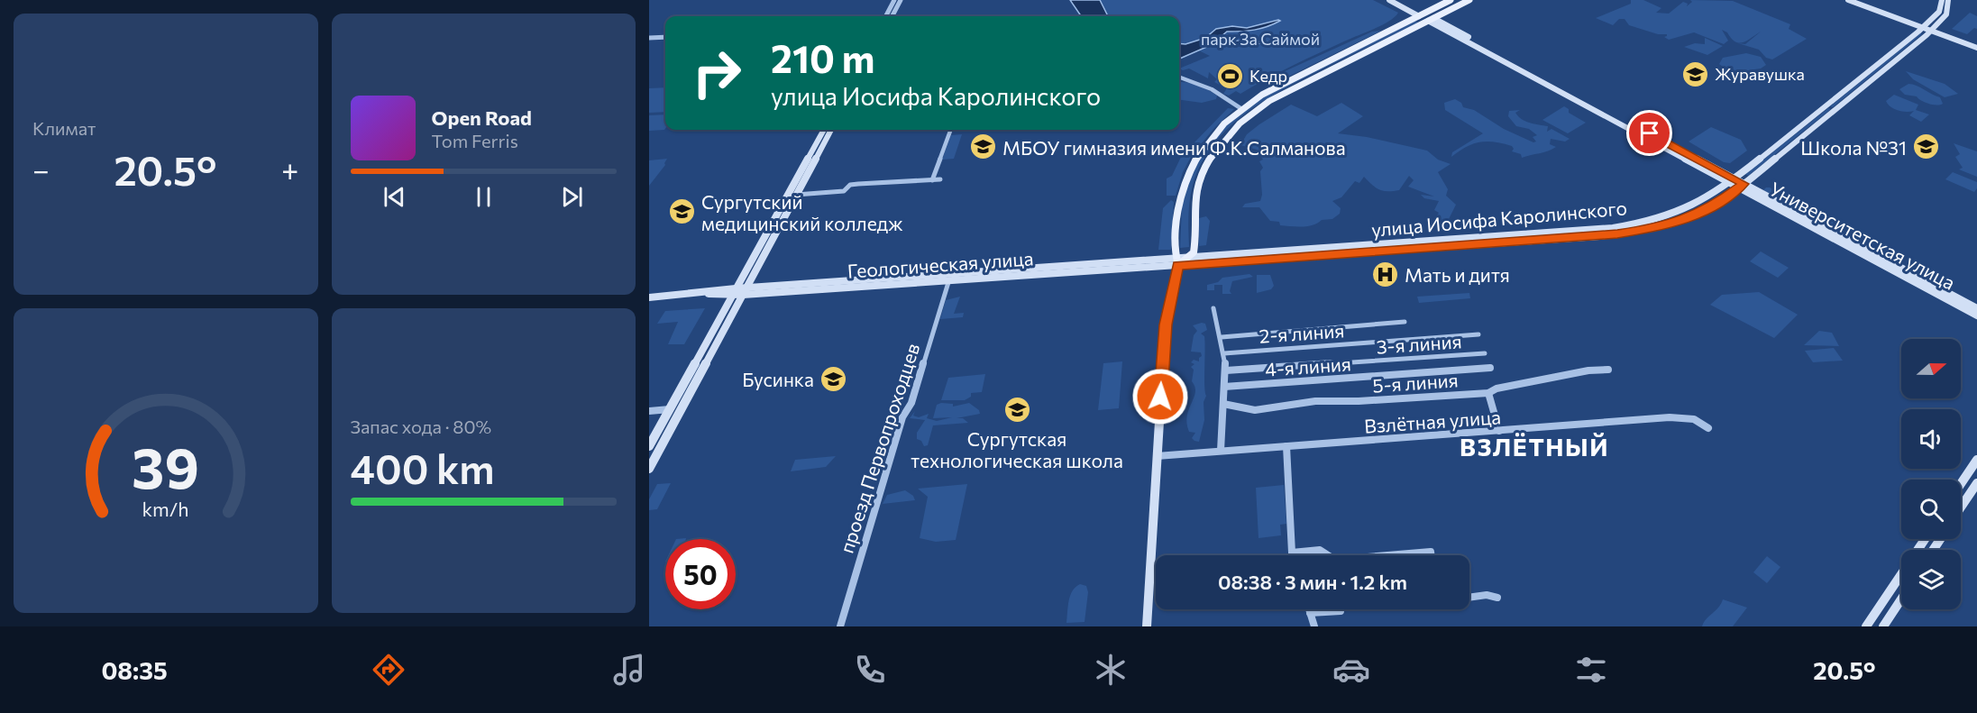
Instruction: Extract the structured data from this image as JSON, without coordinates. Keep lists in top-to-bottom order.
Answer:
{
  "streets": {
    "main road": ["улица Иосифа Каролинского", "Университетская улица", "Геологическая улица"],
    "street": [
      "2-я линия",
      "3-я линия",
      "4-я линия",
      "5-я линия",
      "Взлётная улица",
      "проезд Первопроходцев"
    ]
  },
  "crossings": [
    ["улица Иосифа Каролинского", "Университетская улица"],
    ["улица Иосифа Каролинского", "Геологическая улица"],
    ["Геологическая улица", "проезд Первопроходцев"]
  ],
  "districts": ["ВЗЛЁТНЫЙ"],
  "parks": ["парк За Саймой"],
  "places": {
    "school or university": [
      "Журавушка",
      "МБОУ гимназия имени Ф.К.Салманова",
      "Школа №31",
      "Сургутский медицинский колледж",
      "Бусинка",
      "Сургутская технологическая школа"
    ],
    "sports": ["Кедр"],
    "hospital": ["Мать и дитя"]
  },
  "north": "right",
  "page": {
    "tile": [
      "Климат",
      ["Запас хода · 80%", "400 km"]
    ],
    "turn": ["210 m", "улица Иосифа Каролинского"],
    "song": ["Open Road", "Tom Ferris"],
    "heat": ["−", "20.5°", "+"],
    "limit": "50",
    "trip": "08:38 · 3 мин · 1.2 km",
    "tabs": ["08:35", "20.5°"],
    "gauge": ["39", "km/h"]
  }
}
